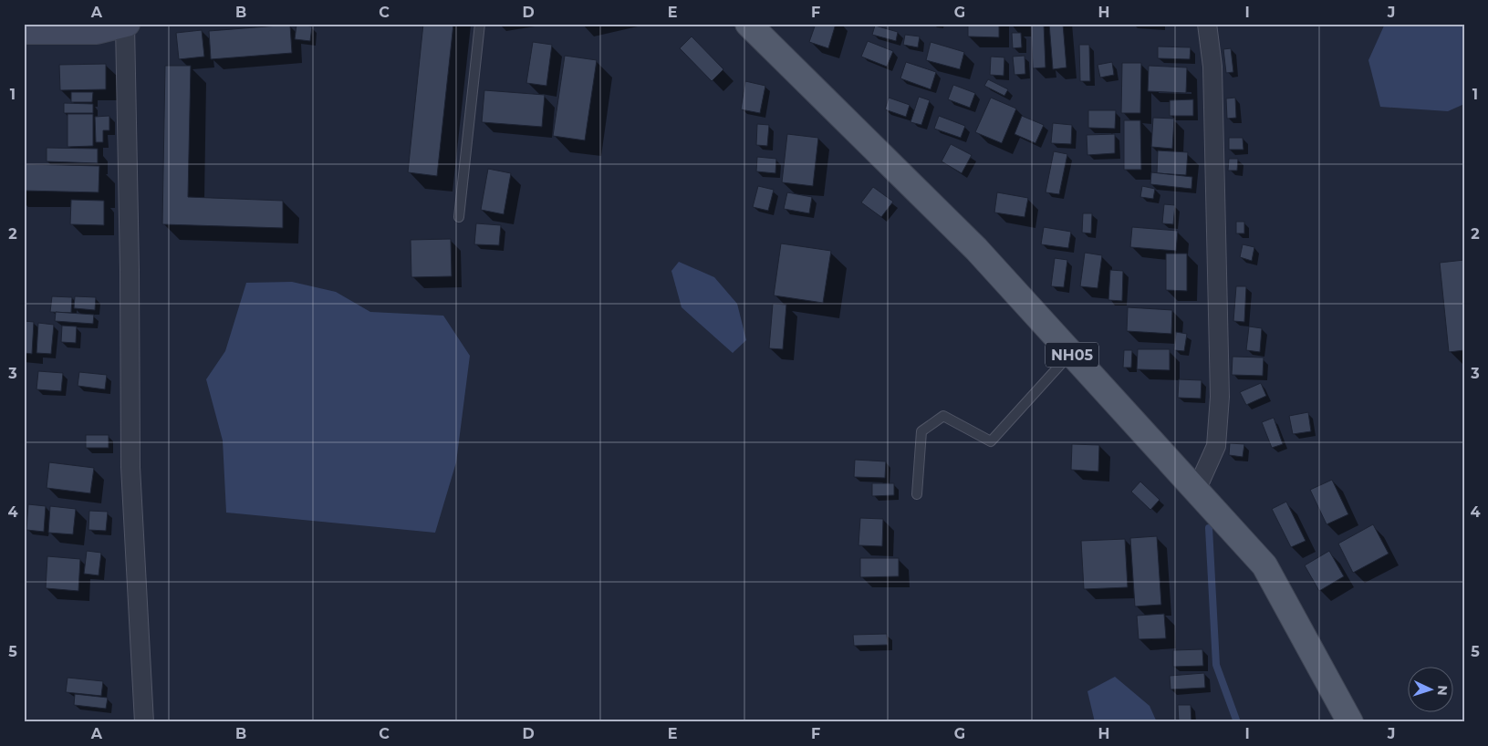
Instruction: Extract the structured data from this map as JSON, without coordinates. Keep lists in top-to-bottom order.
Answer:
{
  "streets": {
    "main road": ["NH05"]
  },
  "north": "right",
  "grid": {
    "columns": [
      "A",
      "B",
      "C",
      "D",
      "E",
      "F",
      "G",
      "H",
      "I",
      "J"
    ],
    "rows": [
      "1",
      "2",
      "3",
      "4",
      "5"
    ]
  }
}
